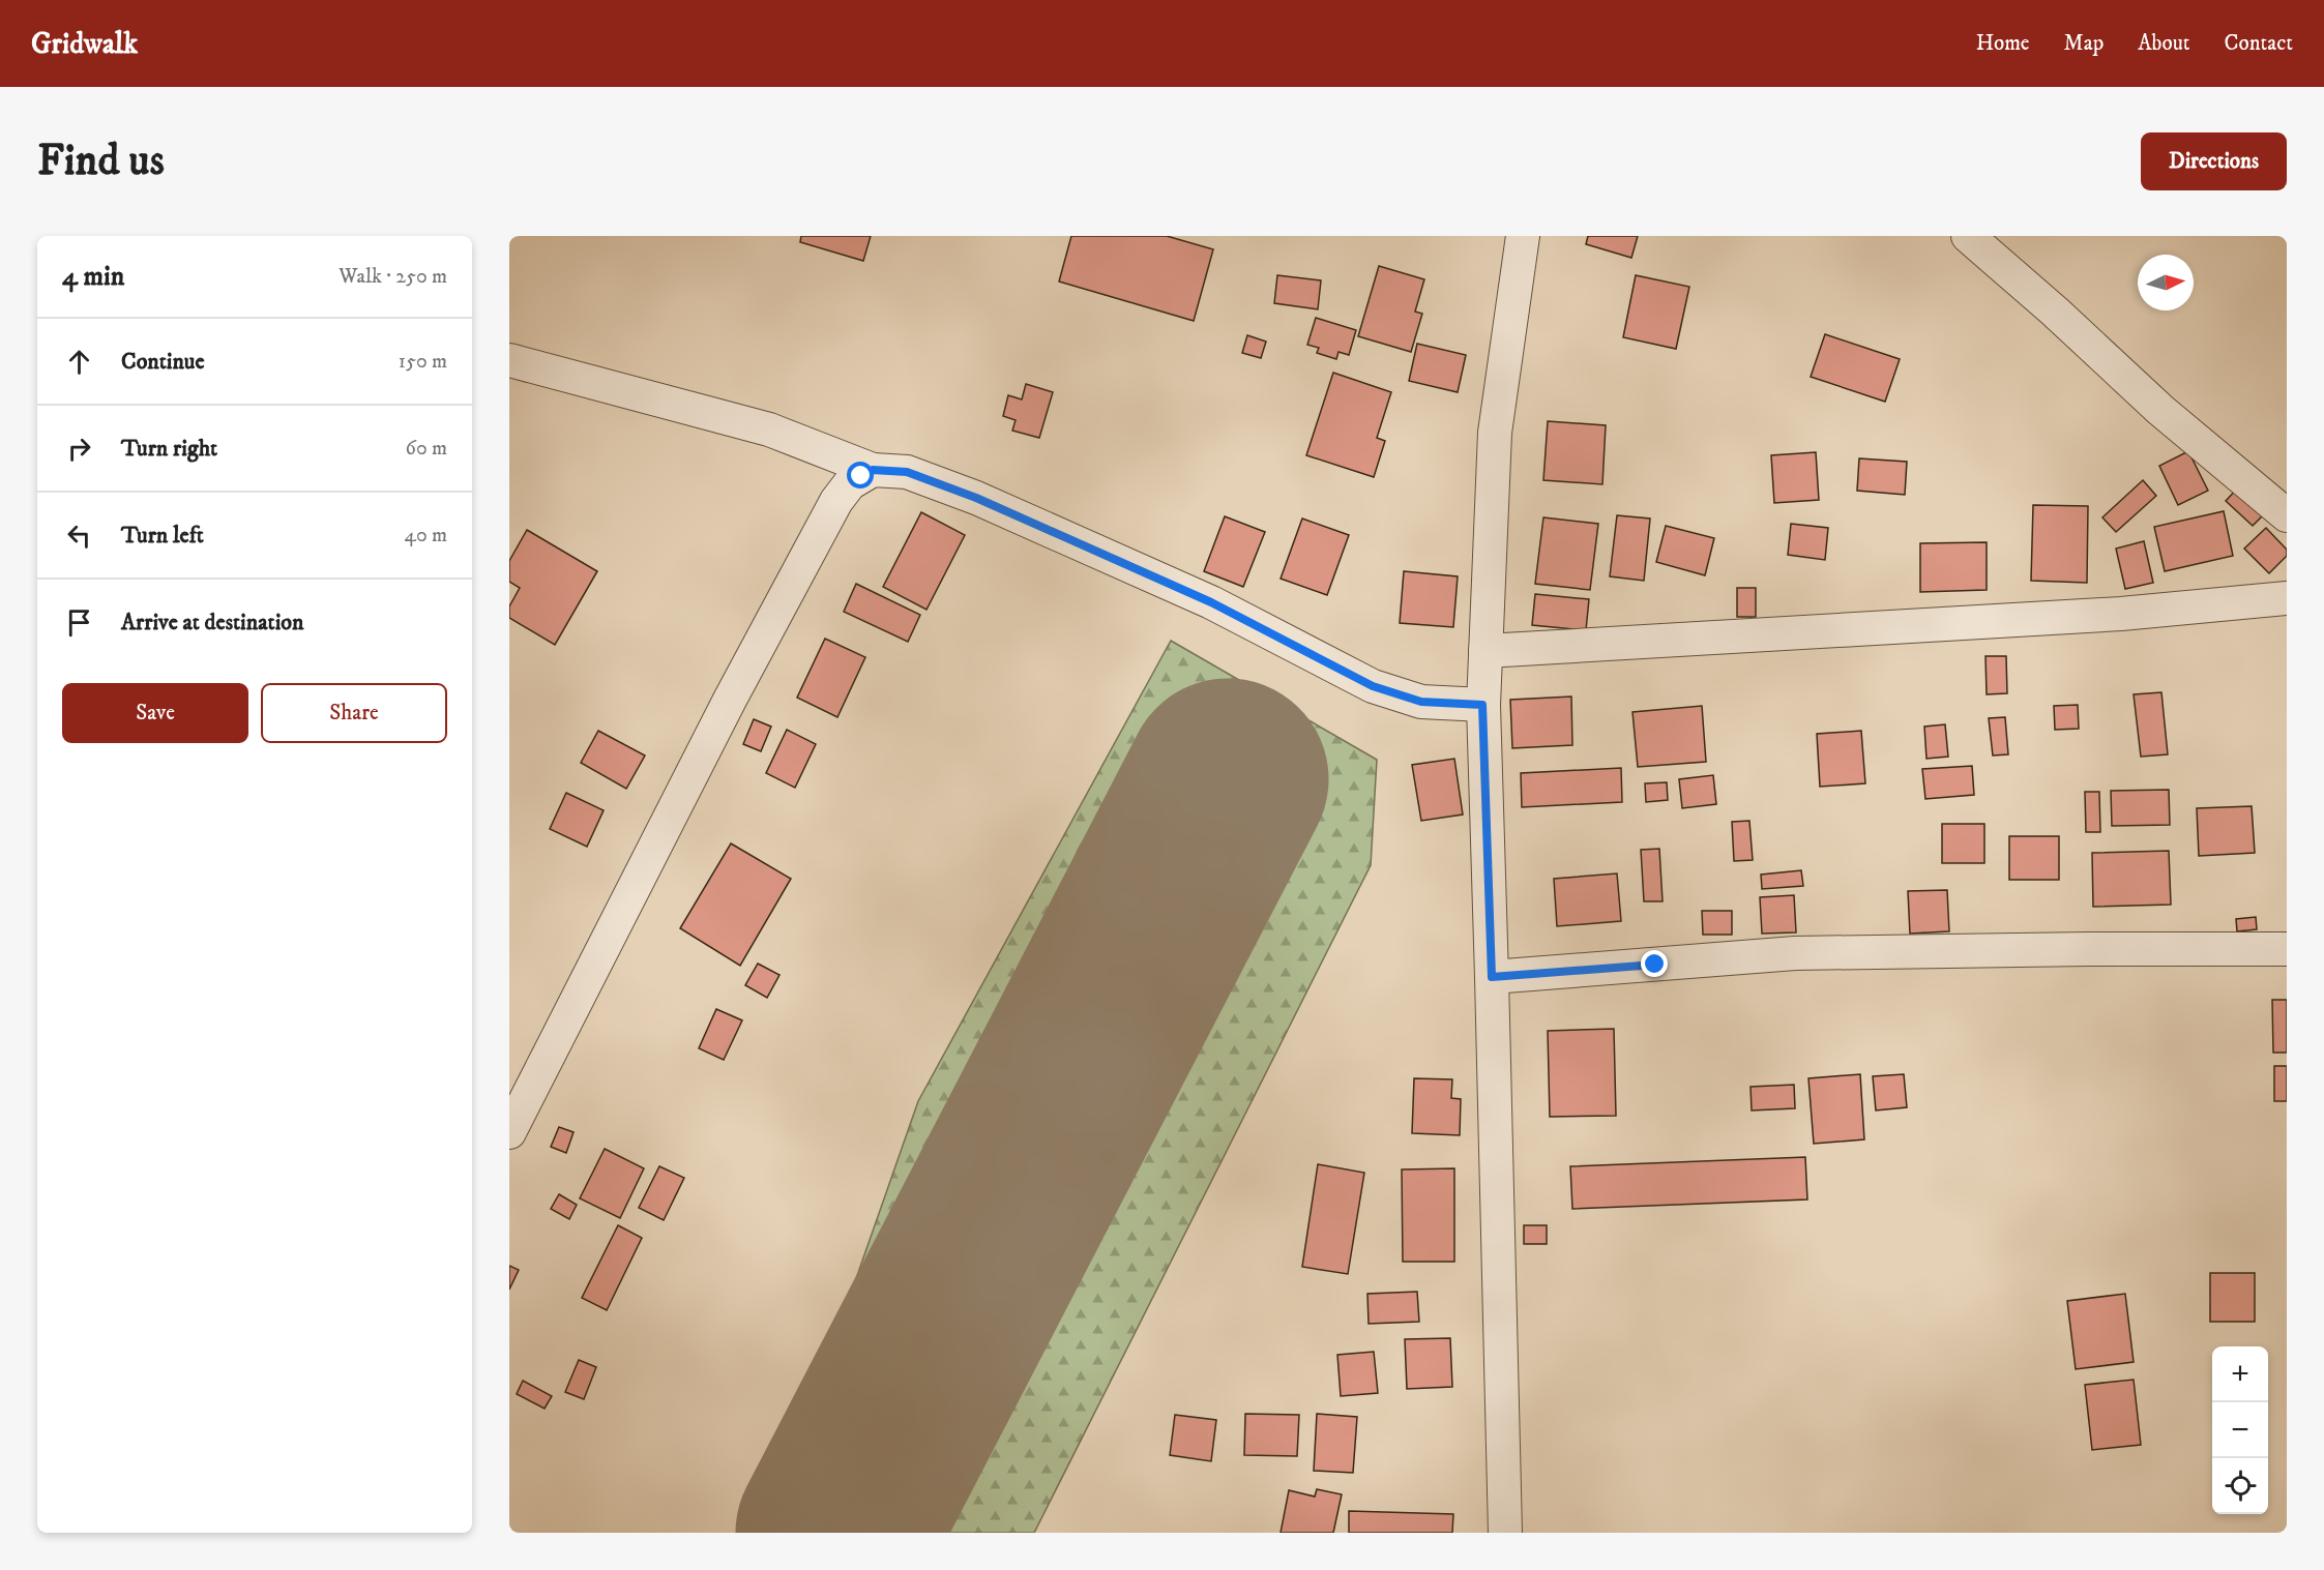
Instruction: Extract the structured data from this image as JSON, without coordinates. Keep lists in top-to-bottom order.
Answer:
{
  "north": "right",
  "page": {
    "header": "Gridwalk",
    "nav": [
      "Home",
      "Map",
      "About",
      "Contact"
    ],
    "buttons": [
      "Directions",
      ["Save", "Share"]
    ],
    "title": "Find us",
    "heading": ["4 min", "Walk · 250 m"],
    "list": [
      ["Continue", "150 m"],
      ["Turn right", "60 m"],
      ["Turn left", "40 m"],
      "Arrive at destination"
    ],
    "map_buttons": ["+", "−"]
  }
}
